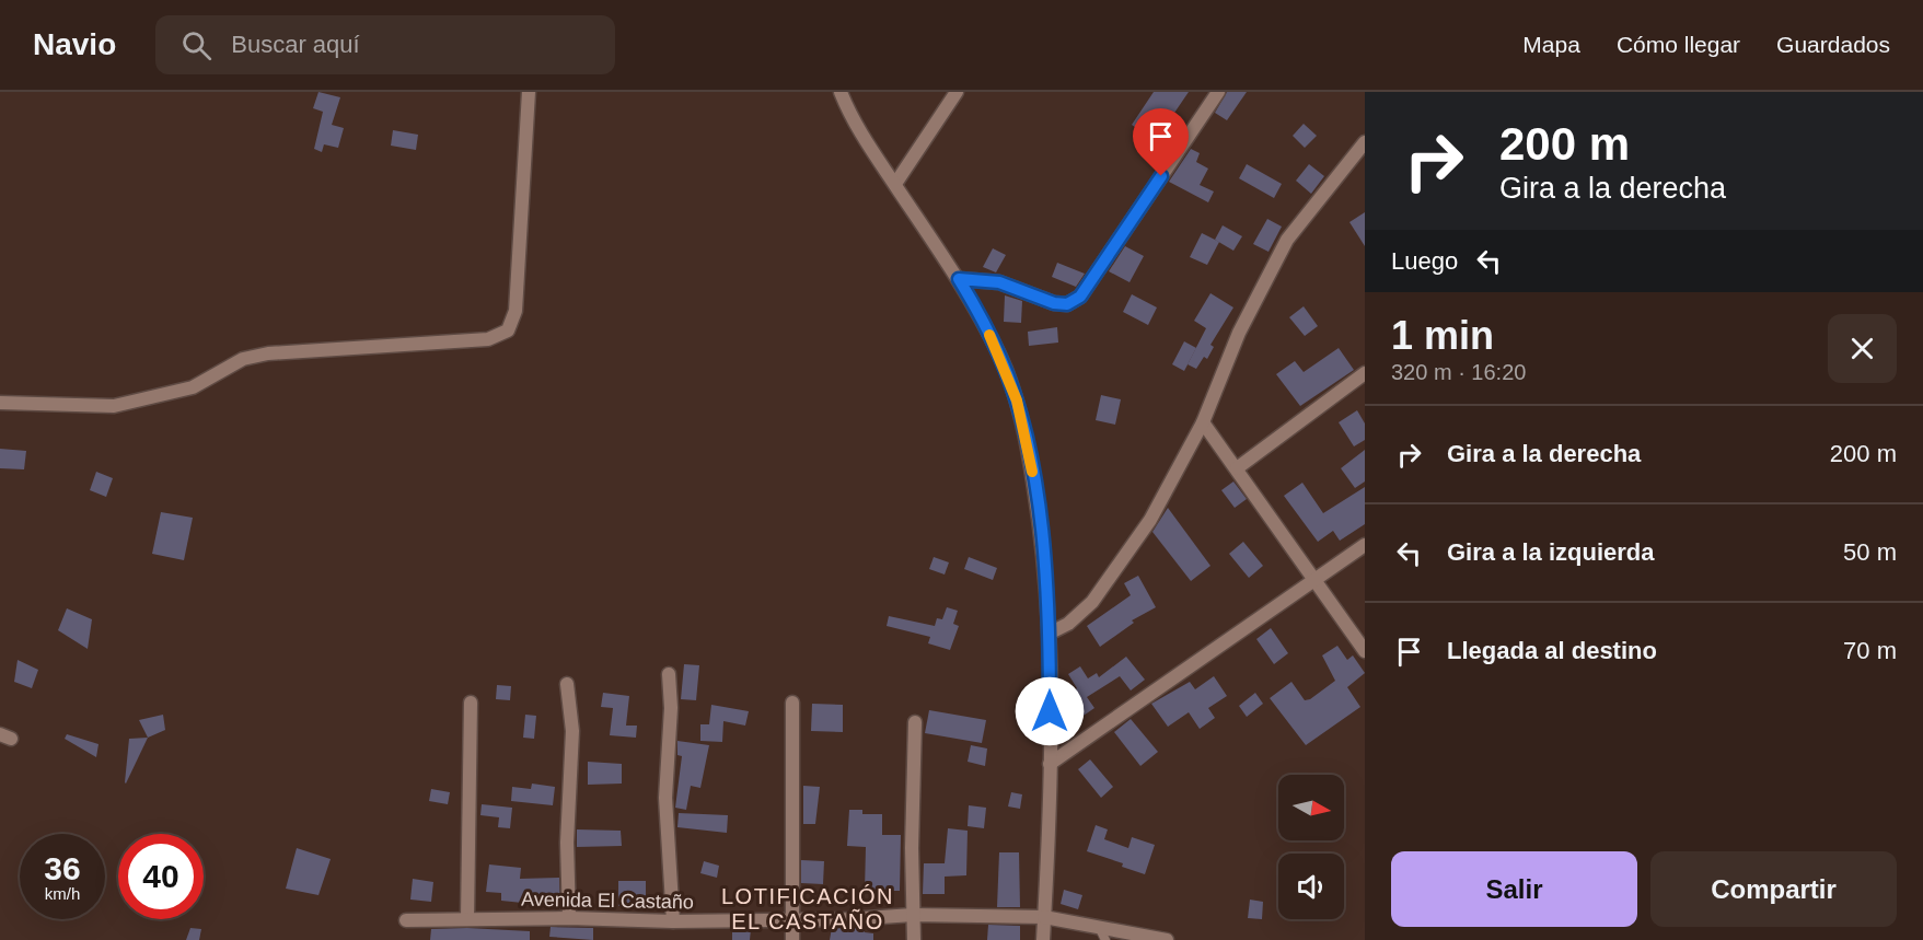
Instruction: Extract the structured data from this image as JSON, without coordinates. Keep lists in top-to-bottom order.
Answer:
{
  "streets": {
    "street": ["Avenida El Castaño"]
  },
  "districts": ["LOTIFICACIÓN EL CASTAÑO"],
  "north": "right",
  "page": {
    "header": "Navio",
    "search": "Buscar aquí",
    "nav": ["Mapa", "Cómo llegar", "Guardados"],
    "turn": ["200 m", "Gira a la derecha"],
    "then": "Luego",
    "heading": ["1 min", "320 m · 16:20"],
    "list": [
      {
        "name": "Gira a la derecha",
        "value": "200 m"
      },
      {
        "name": "Gira a la izquierda",
        "value": "50 m"
      },
      {
        "name": "Llegada al destino",
        "value": "70 m"
      }
    ],
    "speed": "36 km/h",
    "limit": "40",
    "buttons": ["Salir", "Compartir"]
  }
}
